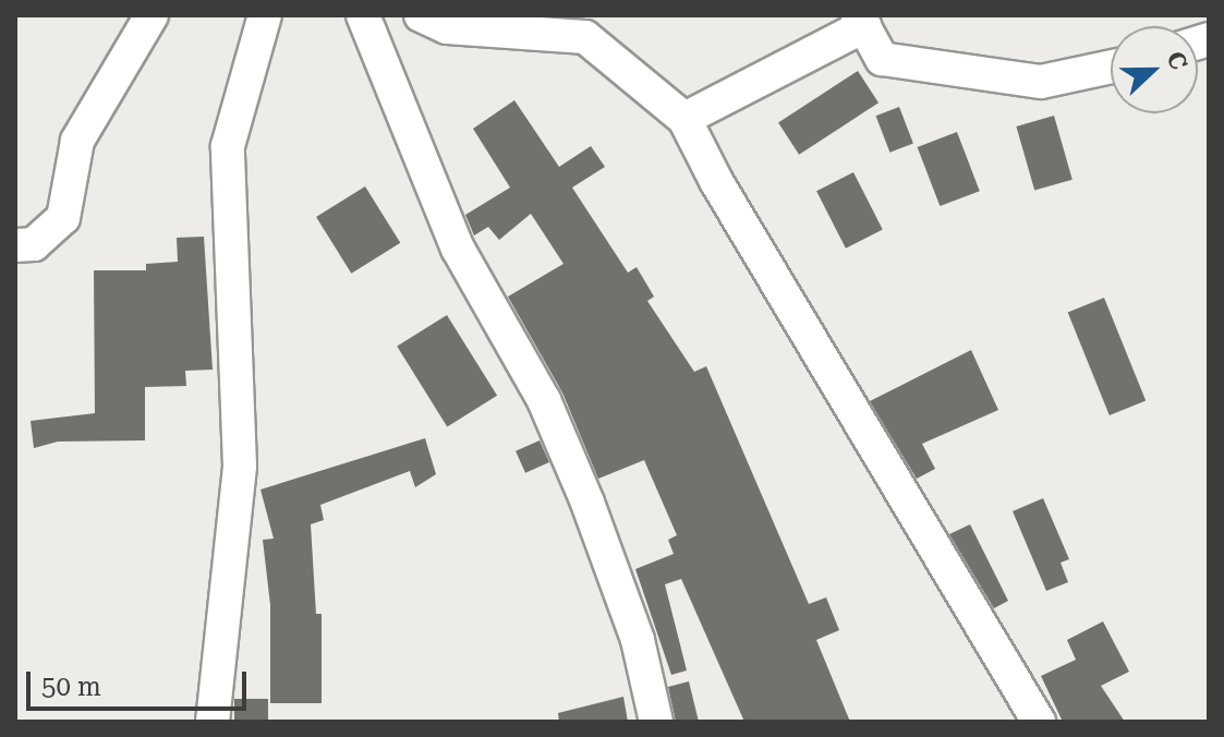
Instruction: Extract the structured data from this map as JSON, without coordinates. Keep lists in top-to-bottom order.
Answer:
{
  "scale_bar": "50 m",
  "north": "right"
}
